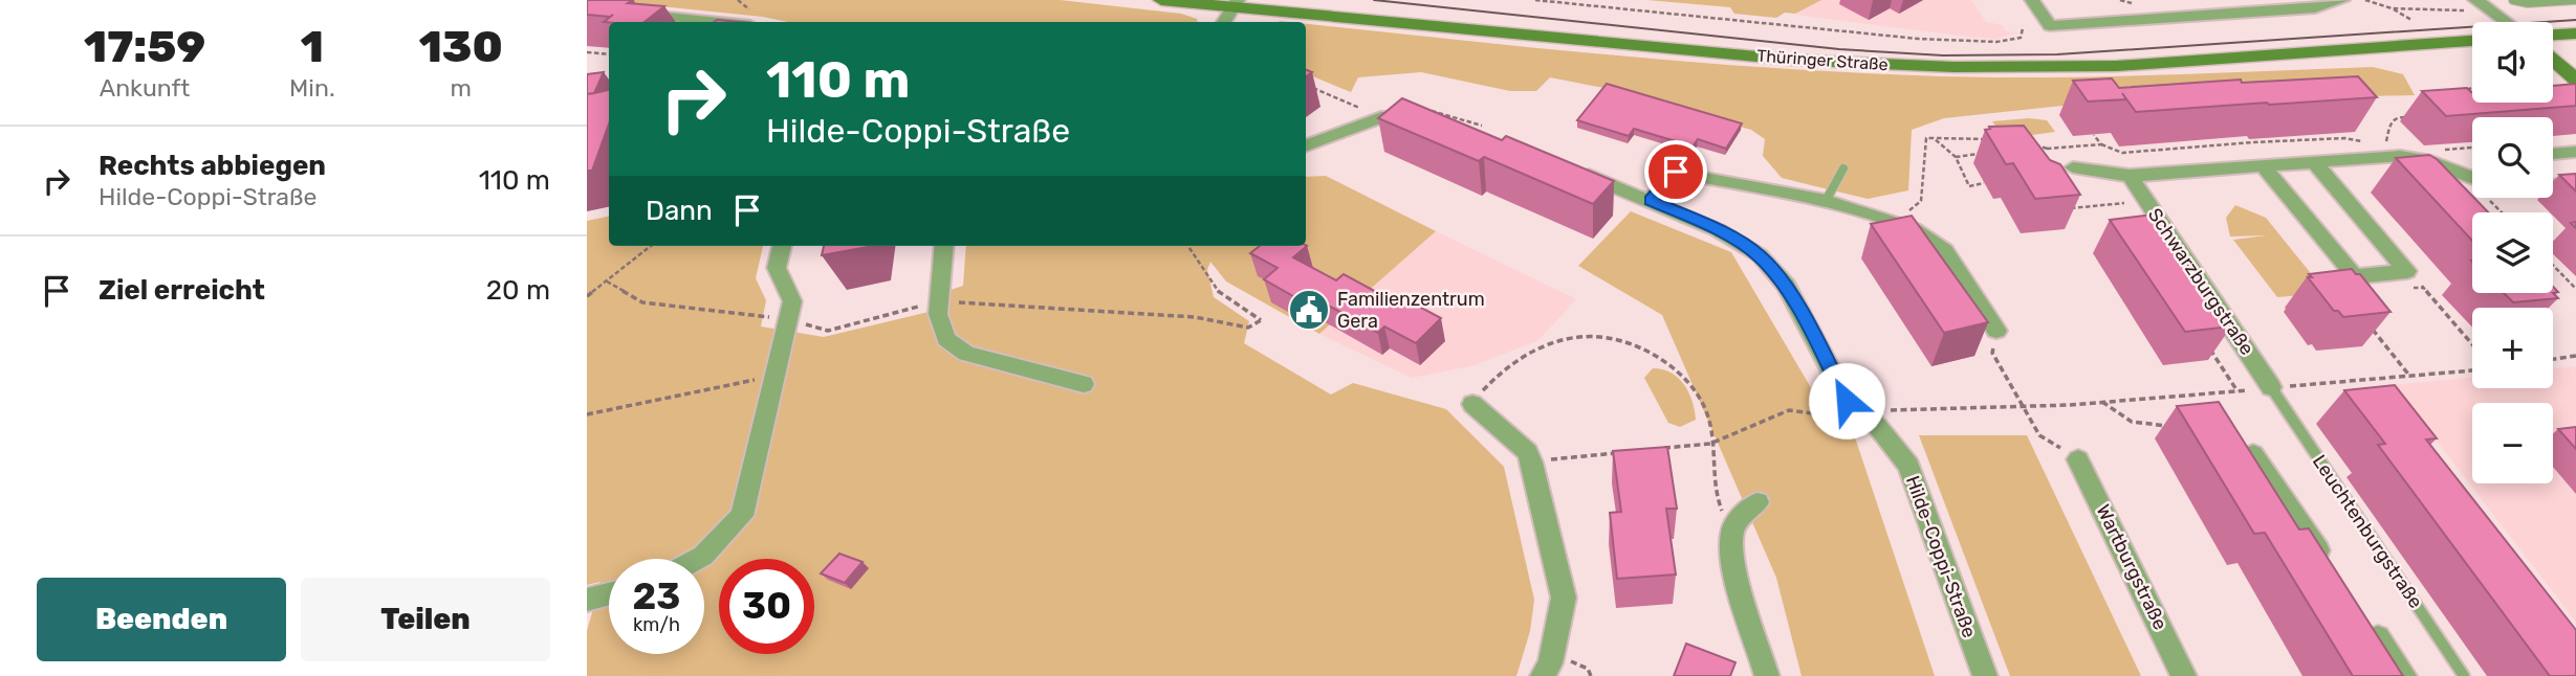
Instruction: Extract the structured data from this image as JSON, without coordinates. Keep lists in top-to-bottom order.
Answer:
{
  "streets": {
    "main road": ["Thüringer Straße"],
    "street": ["Schwarzburgstraße", "Hilde-Coppi-Straße", "Wartburgstraße"],
    "lane": ["Leuchtenburgstraße"]
  },
  "crossings": [
    ["Schwarzburgstraße", "Leuchtenburgstraße"]
  ],
  "places": {
    "public building": ["Familienzentrum Gera"]
  },
  "page": {
    "eta": [
      "17:59",
      "Ankunft",
      "1",
      "Min.",
      "130",
      "m"
    ],
    "map_buttons": ["+", "−"],
    "turn": ["110 m", "Hilde-Coppi-Straße"],
    "list": [
      {
        "name": "Rechts abbiegen",
        "note": "Hilde-Coppi-Straße",
        "value": "110 m"
      },
      {
        "name": "Ziel erreicht",
        "value": "20 m"
      }
    ],
    "then": "Dann",
    "speed": "23 km/h",
    "limit": "30",
    "buttons": ["Beenden", "Teilen"]
  }
}
